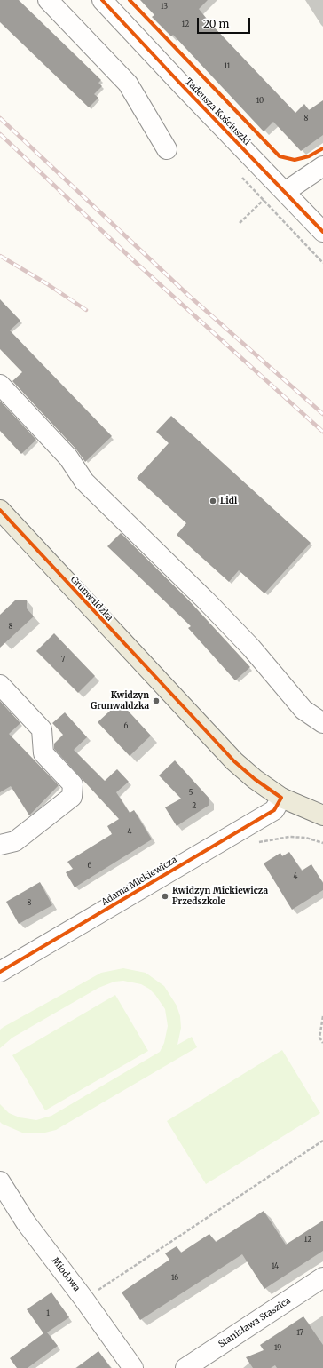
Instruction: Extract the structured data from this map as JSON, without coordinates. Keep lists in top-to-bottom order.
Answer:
{
  "streets": {
    "main road": ["Grunwaldzka"],
    "street": [
      "Tadeusza Kościuszki",
      "Adama Mickiewicza",
      "Miodowa",
      "Stanisława Staszica"
    ]
  },
  "crossings": [
    ["Grunwaldzka", "Adama Mickiewicza"]
  ],
  "places": ["Lidl", "Kwidzyn Grunwaldzka", "Kwidzyn Mickiewicza Przedszkole"],
  "house_numbers": [
    "13",
    "12",
    "11",
    "10",
    "8",
    "8",
    "7",
    "6",
    "5",
    "2",
    "4",
    "6",
    "4",
    "8",
    "12",
    "14",
    "16",
    "1",
    "17",
    "19"
  ],
  "scale_bar": "20 m"
}
